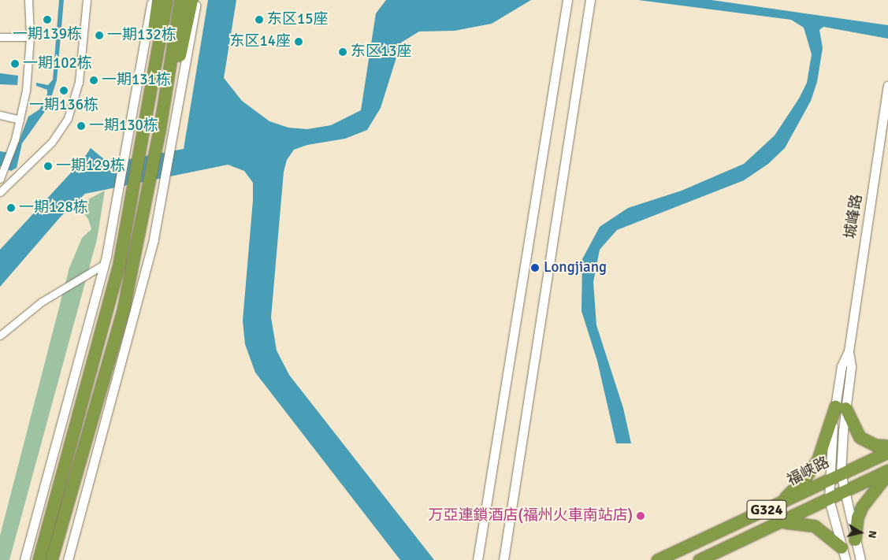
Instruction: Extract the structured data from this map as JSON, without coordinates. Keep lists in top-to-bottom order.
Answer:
{
  "streets": {
    "highway": ["福峡路", "G324"],
    "main road": ["城峰路"]
  },
  "crossings": [
    ["城峰路", "福峡路"],
    ["城峰路", "G324"]
  ],
  "places": [
    "一期139栋",
    "东区15座",
    "一期132栋",
    "东区14座",
    "东区13座",
    "一期102栋",
    "一期131栋",
    "一期136栋",
    "一期130栋",
    "一期129栋",
    "一期128栋",
    "Longjiang",
    "万亞連鎖酒店(福州火車南站店)"
  ],
  "north": "right"
}
